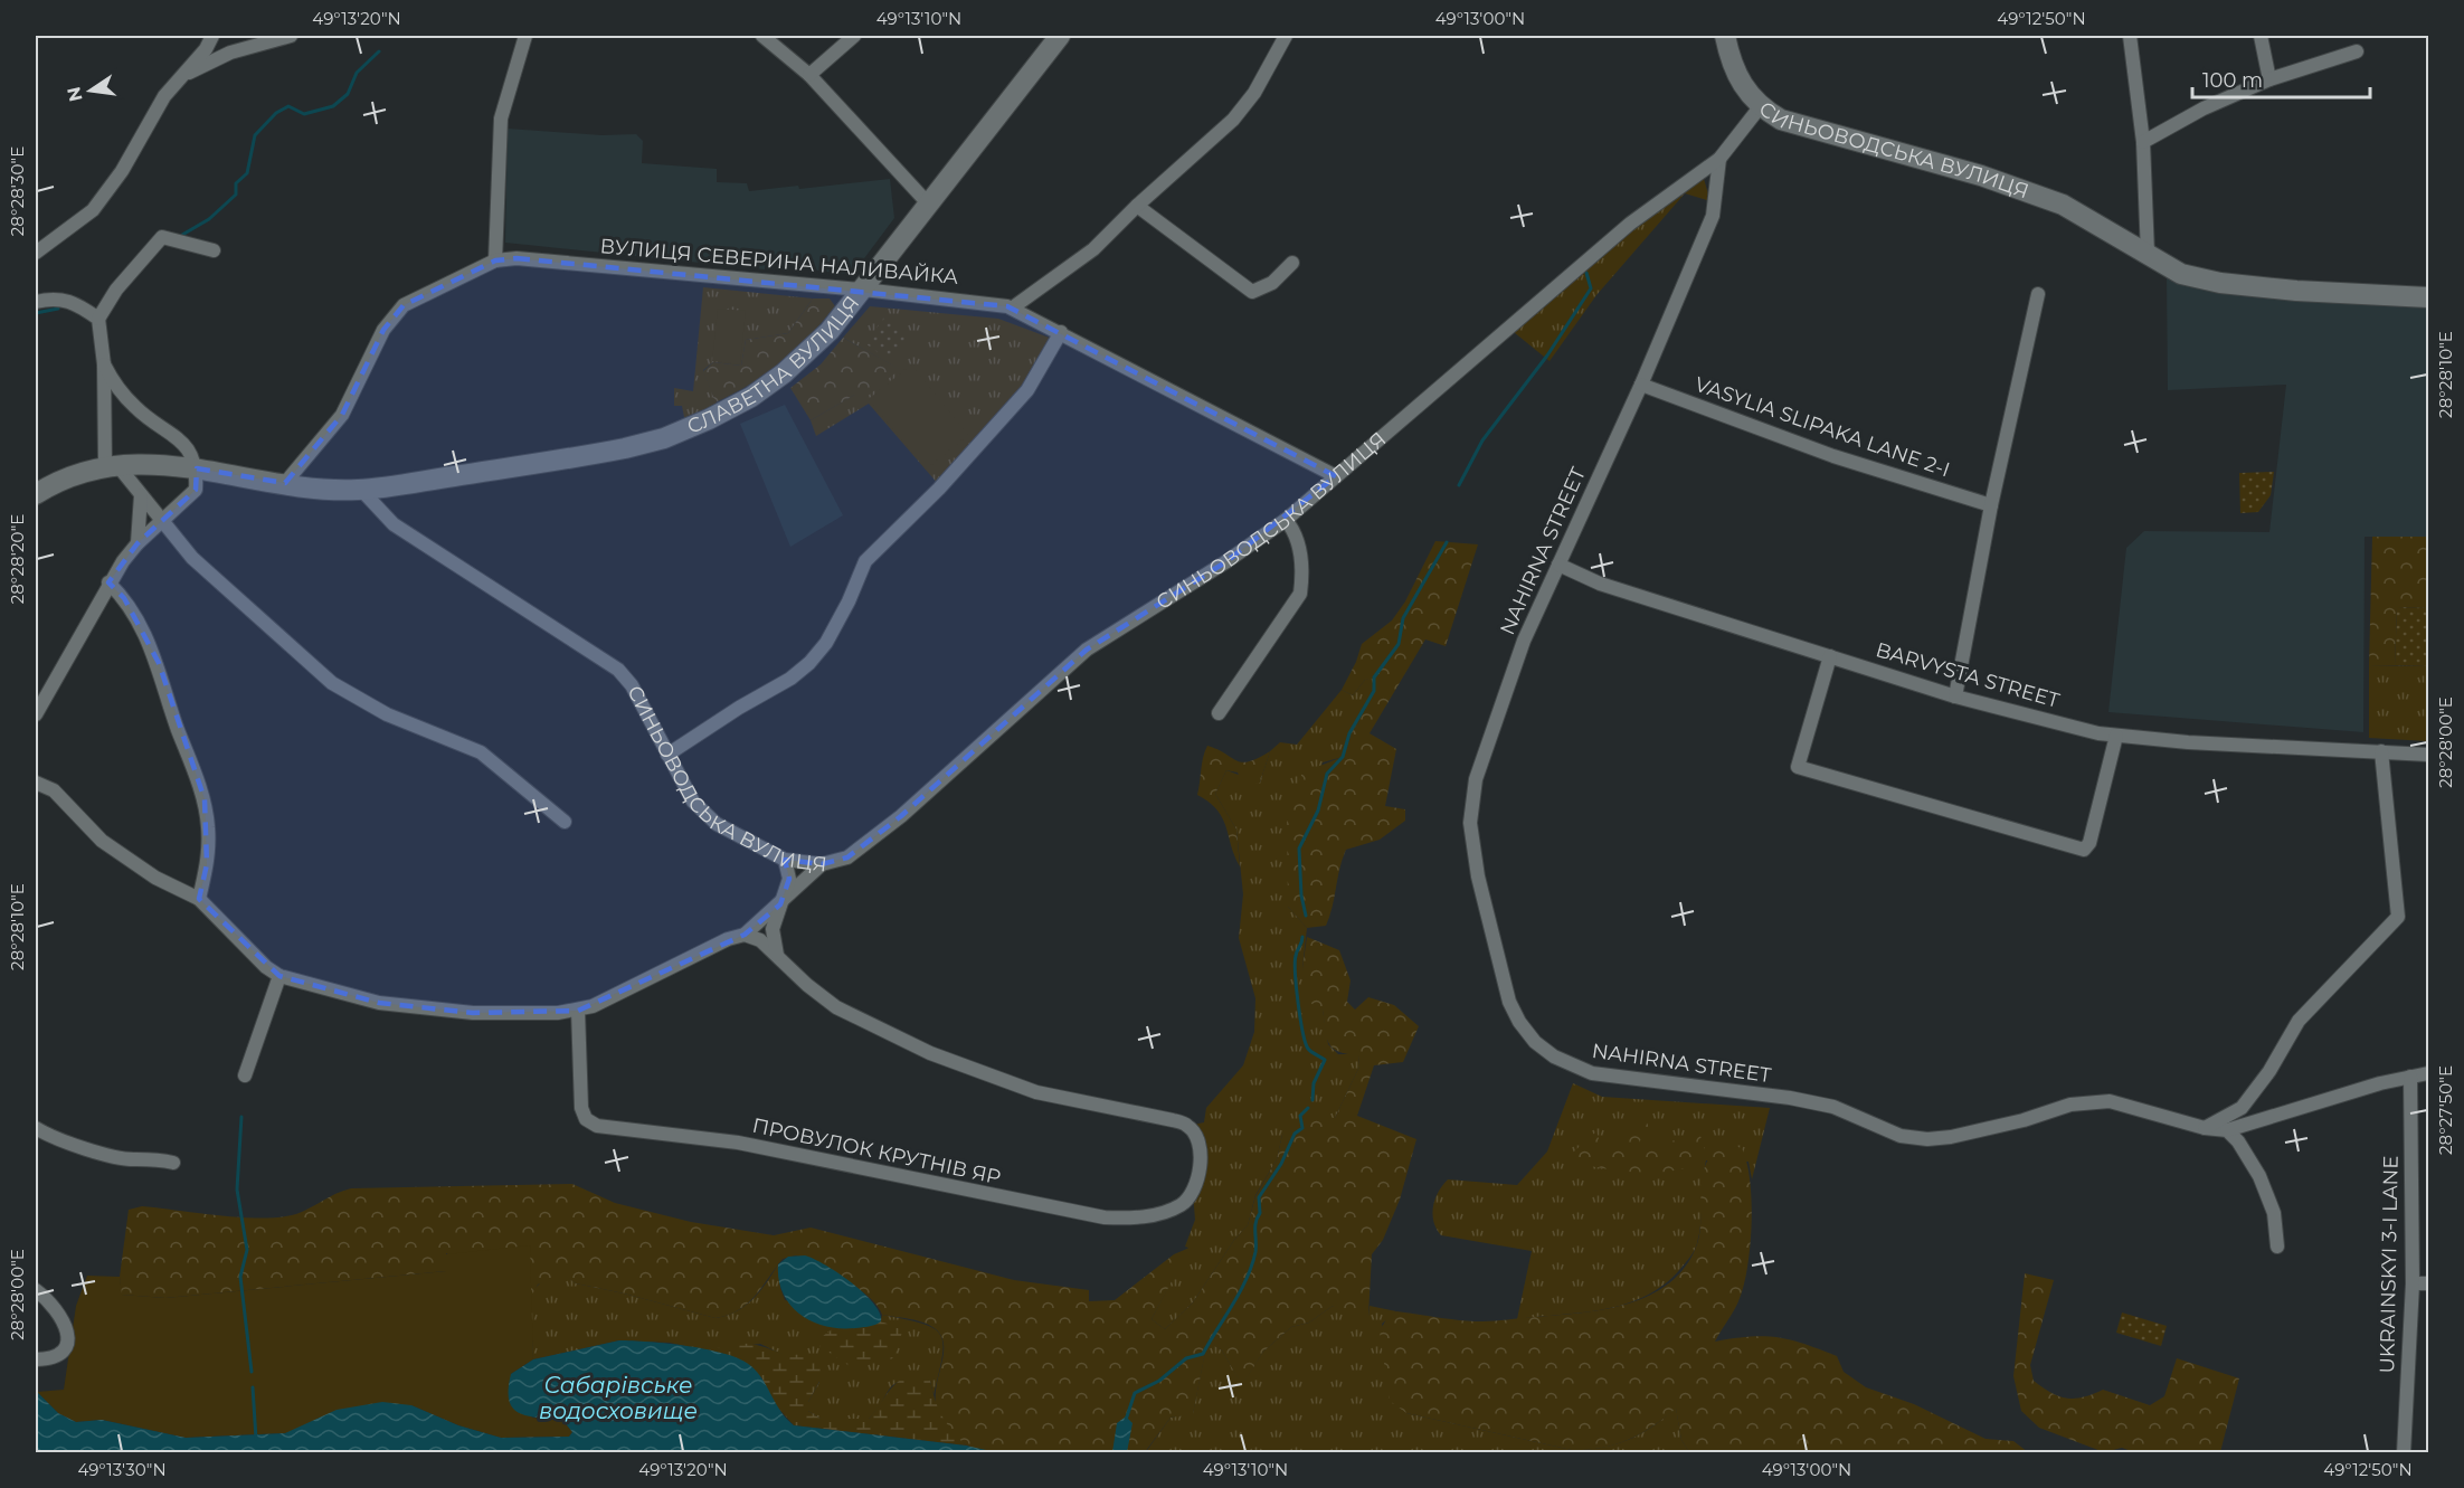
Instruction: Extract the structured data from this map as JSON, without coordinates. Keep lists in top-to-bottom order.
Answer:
{
  "streets": {
    "main road": ["СИНЬОВОДСЬКА ВУЛИЦЯ", "СЛАВЕТНА ВУЛИЦЯ"],
    "street": [
      "ВУЛИЦЯ СЕВЕРИНА НАЛИВАЙКА",
      "VASYLIA SLIPAKA LANE 2-I",
      "NAHIRNA STREET",
      "BARVYSTA STREET",
      "ПРОВУЛОК КРУТНІВ ЯР",
      "UKRAINSKYI 3-I LANE"
    ]
  },
  "crossings": [
    ["СИНЬОВОДСЬКА ВУЛИЦЯ", "ВУЛИЦЯ СЕВЕРИНА НАЛИВАЙКА"],
    ["СИНЬОВОДСЬКА ВУЛИЦЯ", "СЛАВЕТНА ВУЛИЦЯ"],
    ["СИНЬОВОДСЬКА ВУЛИЦЯ", "NAHIRNA STREET"],
    ["ВУЛИЦЯ СЕВЕРИНА НАЛИВАЙКА", "СЛАВЕТНА ВУЛИЦЯ"],
    ["VASYLIA SLIPAKA LANE 2-I", "NAHIRNA STREET"],
    ["NAHIRNA STREET", "BARVYSTA STREET"]
  ],
  "water": ["Сабарівське водосховище"],
  "scale_bar": "100 m",
  "north": "left",
  "coordinates": [
    "49°13'20\"N",
    "49°13'10\"N",
    "49°13'00\"N",
    "49°12'50\"N",
    "28°28'30\"E",
    "28°28'10\"E",
    "28°28'20\"E",
    "28°28'00\"E",
    "28°27'50\"E",
    "49°13'30\"N"
  ]
}
